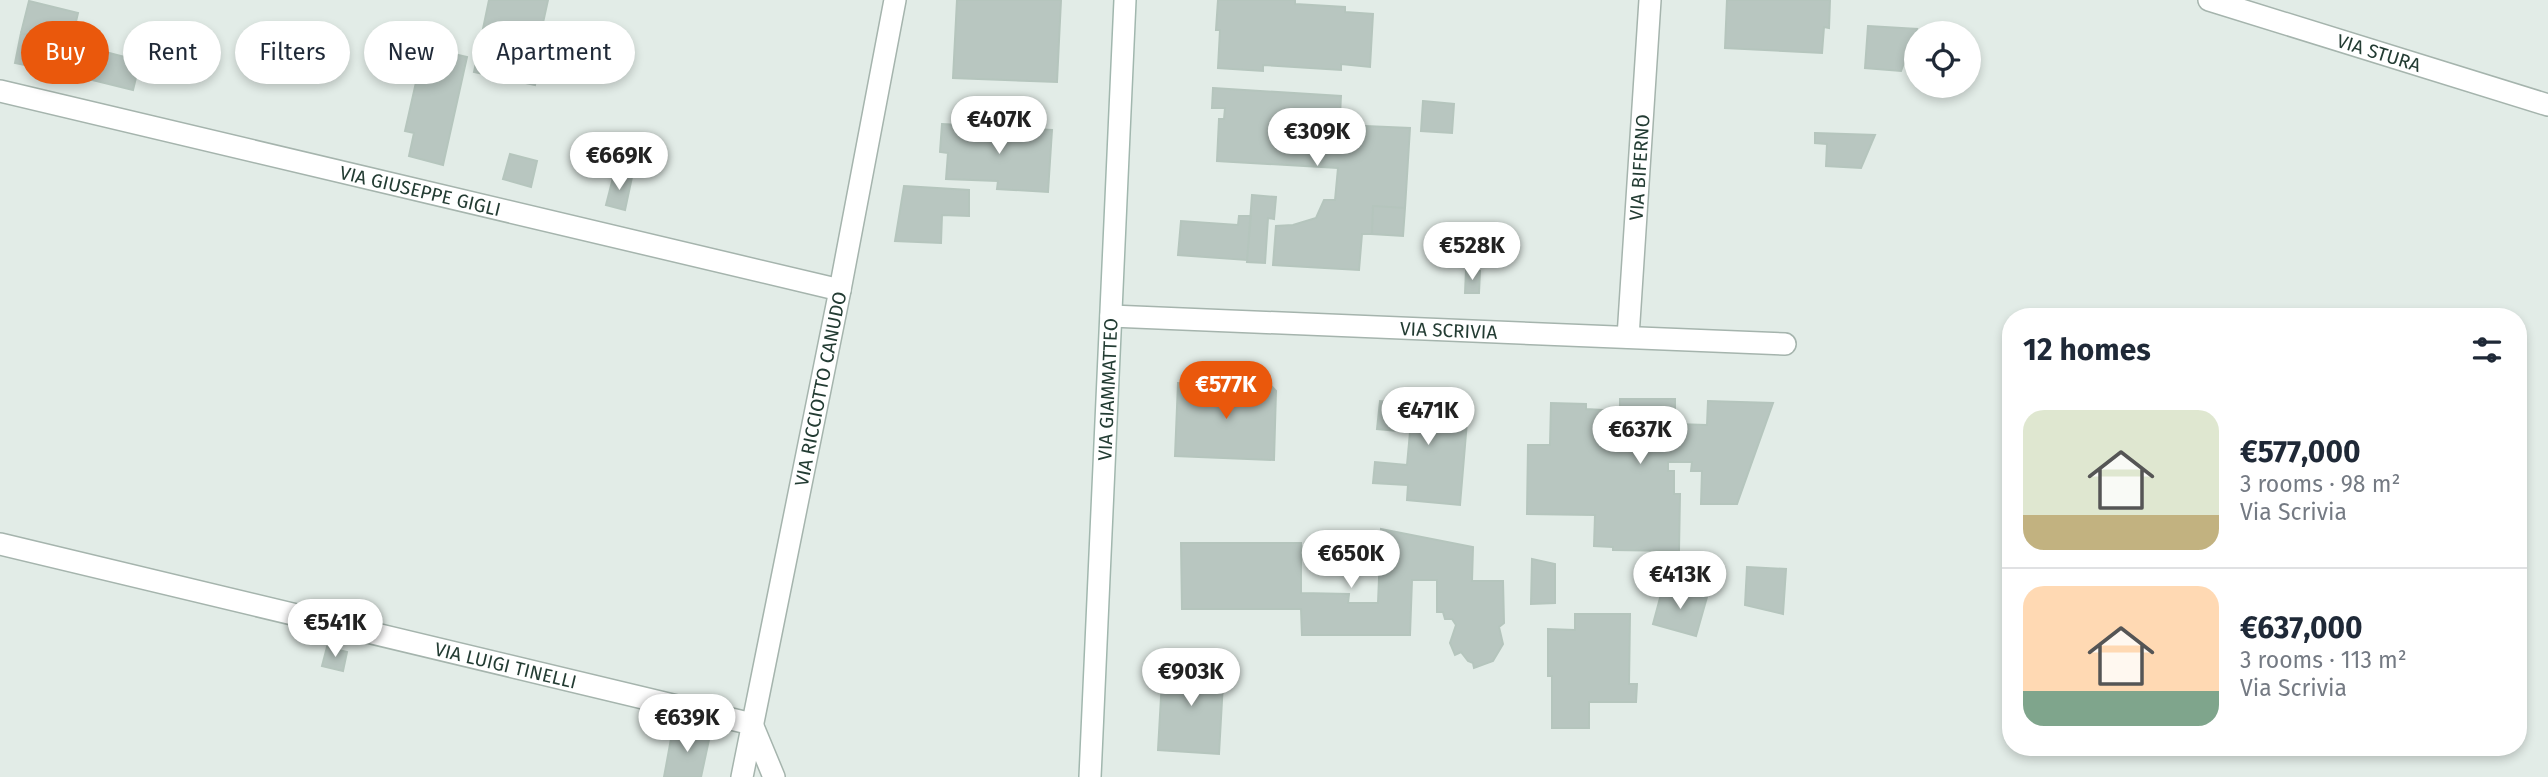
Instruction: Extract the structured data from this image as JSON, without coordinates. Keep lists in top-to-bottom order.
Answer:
{
  "streets": {
    "street": [
      "VIA STURA",
      "VIA BIFERNO",
      "VIA GIUSEPPE GIGLI",
      "VIA SCRIVIA",
      "VIA RICCIOTTO CANUDO",
      "VIA GIAMMATTEO",
      "VIA LUIGI TINELLI"
    ]
  },
  "crossings": [
    ["VIA BIFERNO", "VIA SCRIVIA"],
    ["VIA GIUSEPPE GIGLI", "VIA RICCIOTTO CANUDO"],
    ["VIA SCRIVIA", "VIA GIAMMATTEO"],
    ["VIA RICCIOTTO CANUDO", "VIA LUIGI TINELLI"]
  ],
  "page": {
    "chip": [
      "Buy",
      "Rent",
      "Filters",
      "New",
      "Apartment"
    ],
    "price": [
      "€407K",
      "€309K",
      "€669K",
      "€528K",
      "€577K",
      "€471K",
      "€637K",
      "€650K",
      "€413K",
      "€541K",
      "€903K",
      "€639K"
    ],
    "heading": "12 homes",
    "list": [
      {
        "name": "€577,000",
        "note": "3 rooms · 98 m² · Via Scrivia"
      },
      {
        "name": "€637,000",
        "note": "3 rooms · 113 m² · Via Scrivia"
      }
    ]
  }
}
